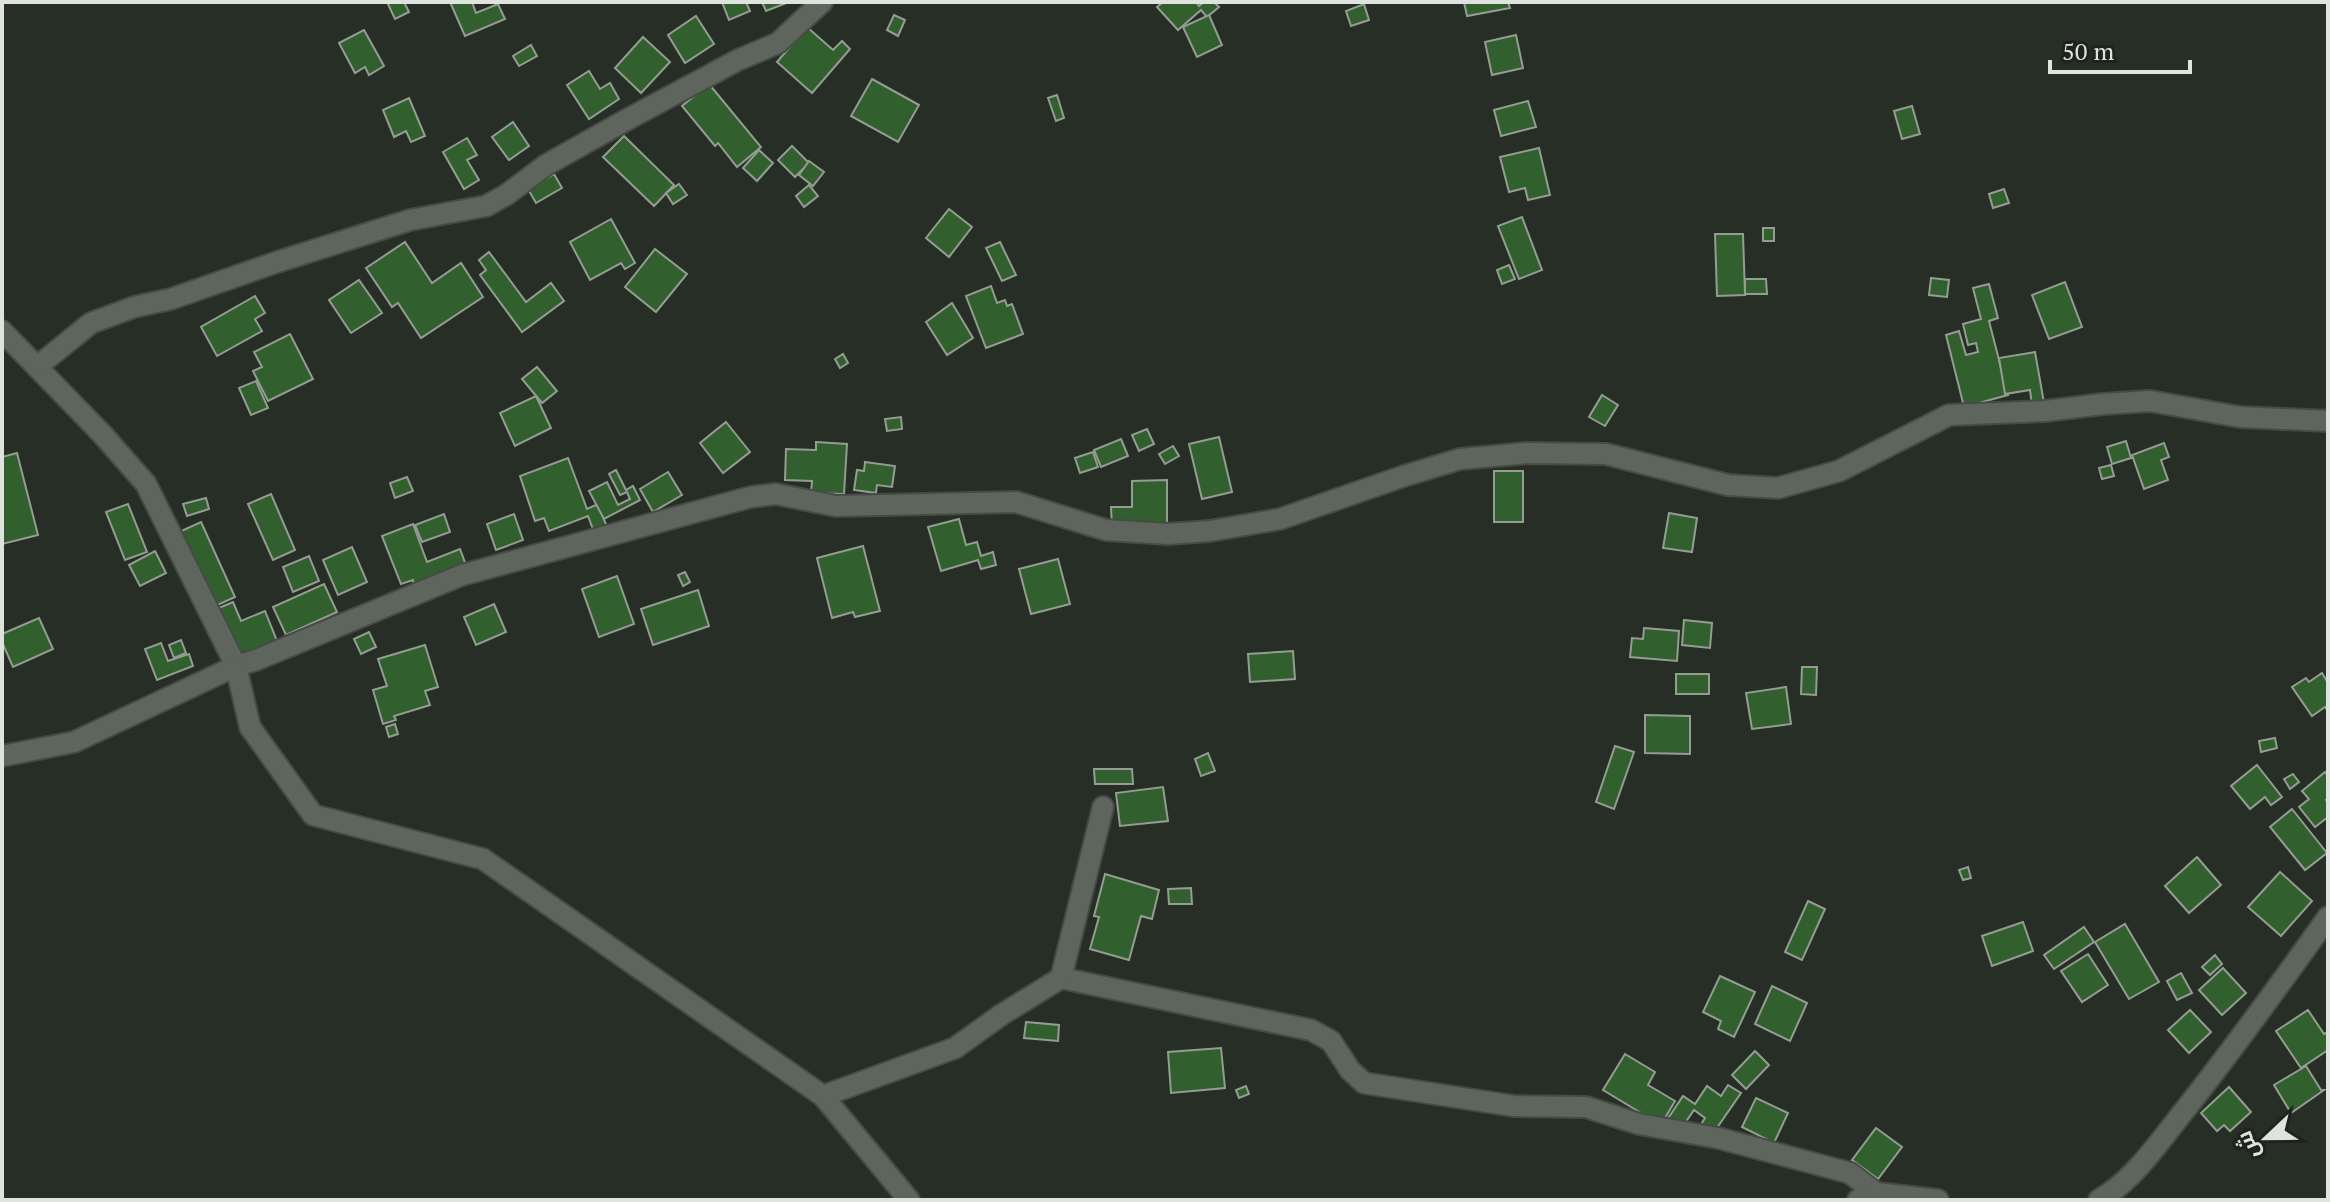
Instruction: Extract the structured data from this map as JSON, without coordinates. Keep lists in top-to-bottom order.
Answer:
{
  "scale_bar": "50 m",
  "north": "left"
}
